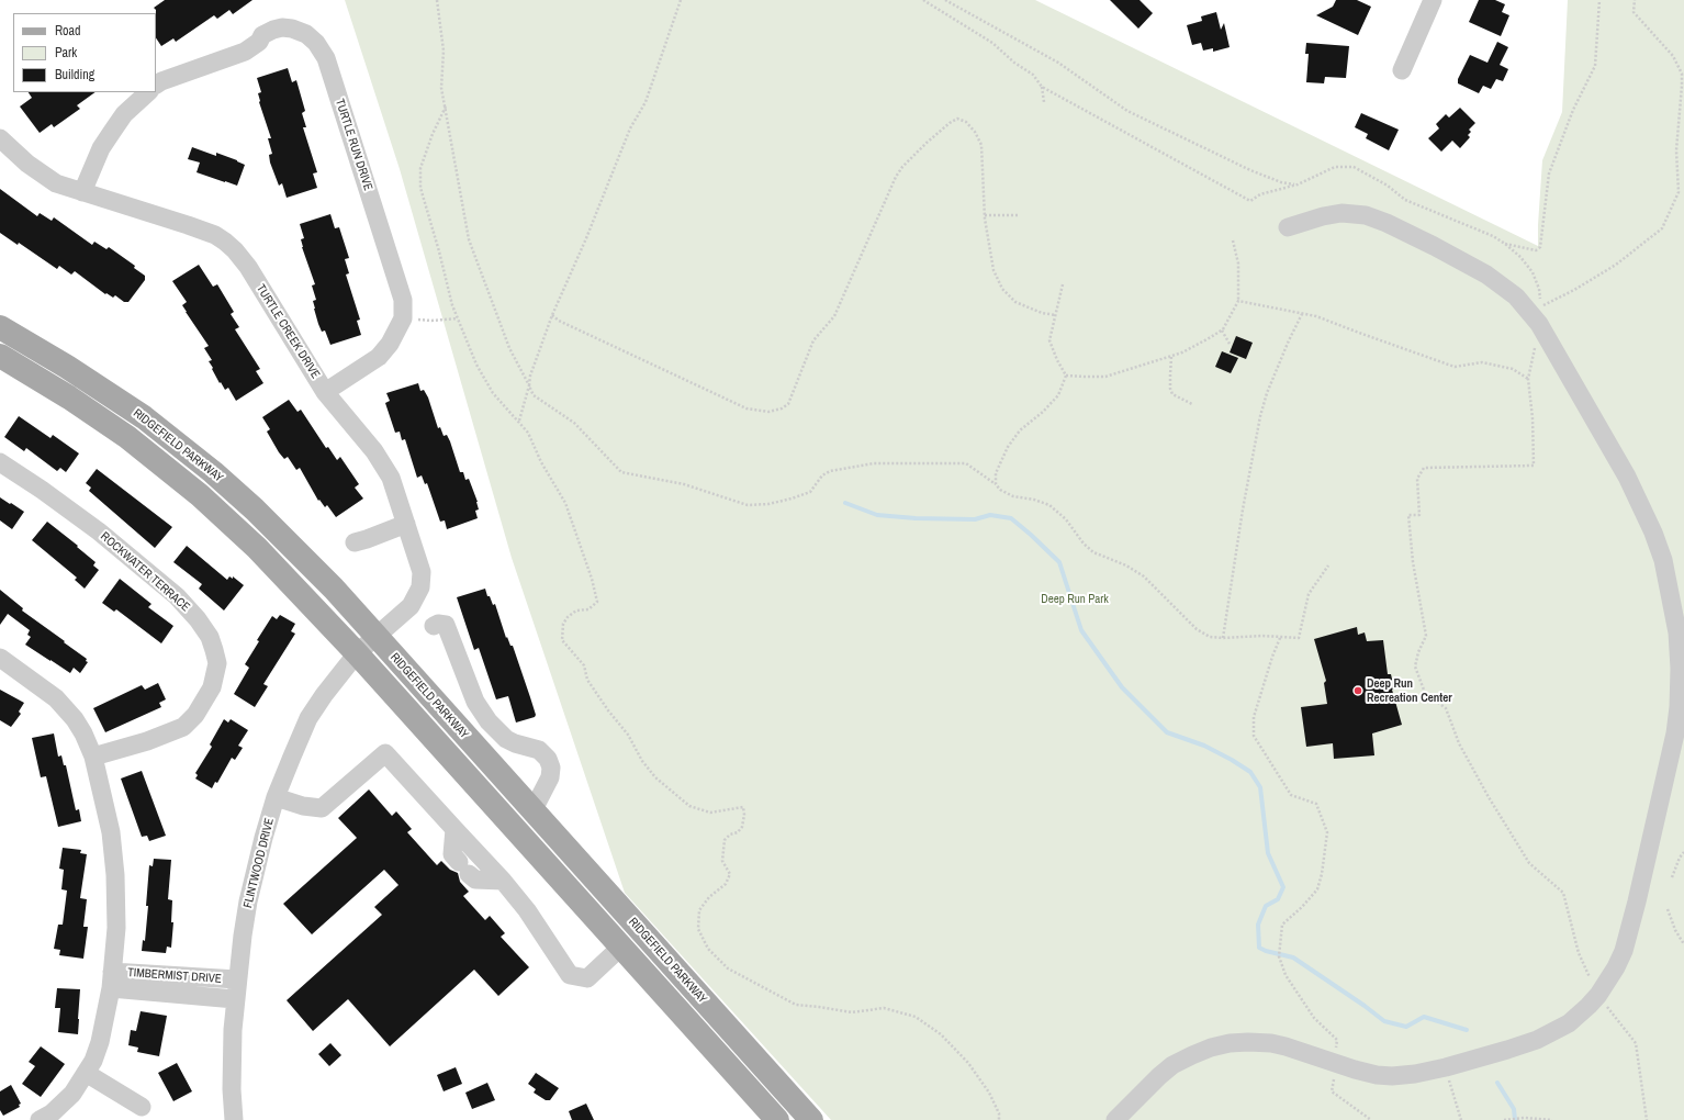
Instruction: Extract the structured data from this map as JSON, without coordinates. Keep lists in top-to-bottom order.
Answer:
{
  "streets": {
    "main road": ["RIDGEFIELD PARKWAY"],
    "street": [
      "TURTLE RUN DRIVE",
      "TURTLE CREEK DRIVE",
      "ROCKWATER TERRACE",
      "FLINTWOOD DRIVE",
      "TIMBERMIST DRIVE"
    ]
  },
  "crossings": [
    ["TURTLE CREEK DRIVE", "RIDGEFIELD PARKWAY"],
    ["TURTLE CREEK DRIVE", "FLINTWOOD DRIVE"],
    ["RIDGEFIELD PARKWAY", "FLINTWOOD DRIVE"],
    ["FLINTWOOD DRIVE", "TIMBERMIST DRIVE"]
  ],
  "parks": ["Deep Run Park"],
  "places": ["Deep Run Recreation Center"],
  "legend": ["Road", "Park", "Building"]
}
